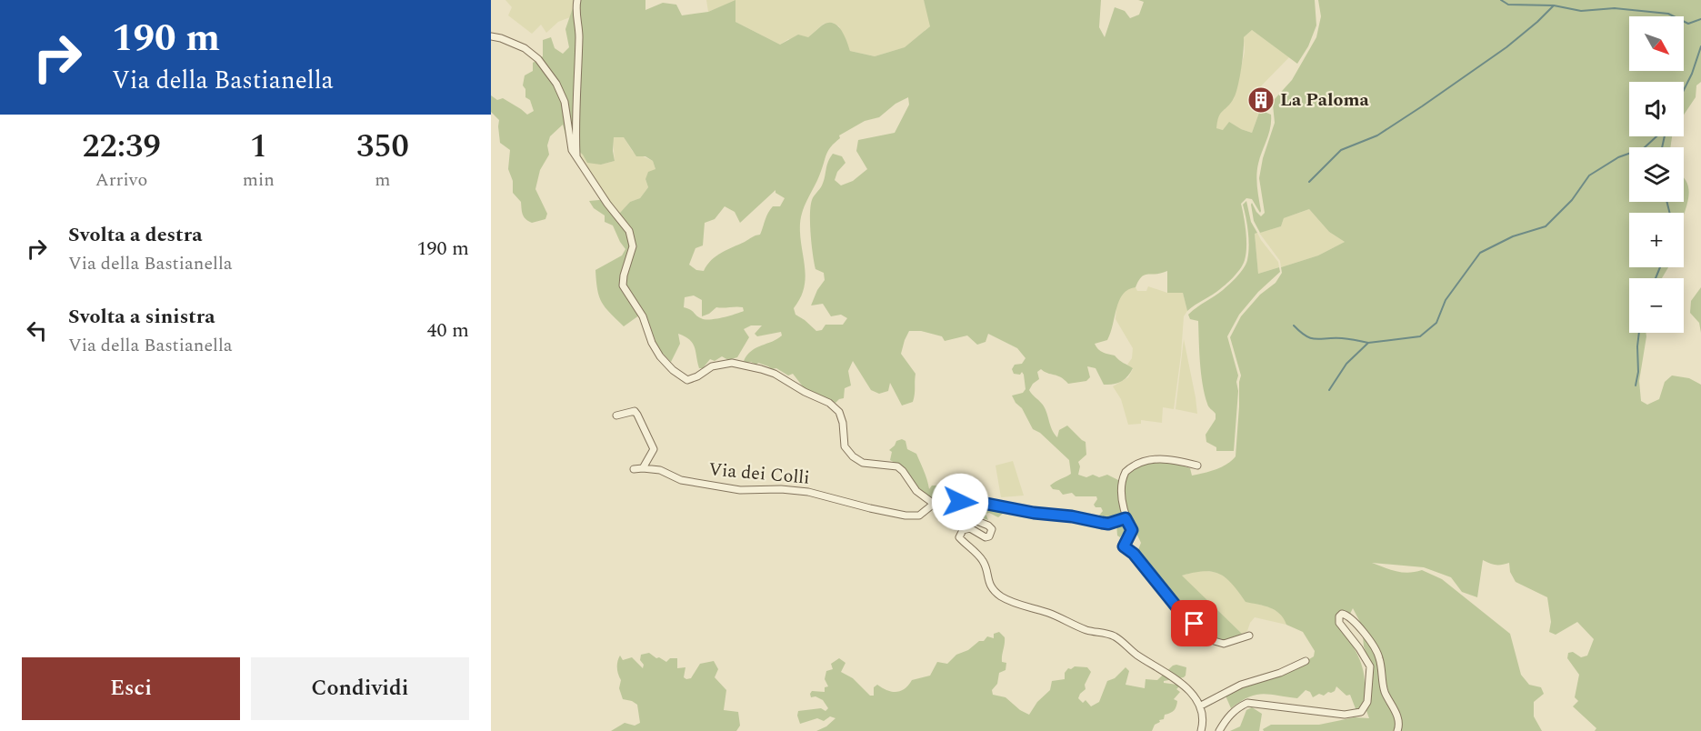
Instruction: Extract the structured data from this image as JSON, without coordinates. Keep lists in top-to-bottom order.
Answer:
{
  "streets": {
    "street": ["Via dei Colli"]
  },
  "places": {
    "building": ["La Paloma"]
  },
  "north": "bottom right",
  "page": {
    "turn": ["190 m", "Via della Bastianella"],
    "map_buttons": ["+", "−"],
    "eta": [
      "22:39",
      "Arrivo",
      "1",
      "min",
      "350",
      "m"
    ],
    "list": [
      {
        "name": "Svolta a destra",
        "note": "Via della Bastianella",
        "value": "190 m"
      },
      {
        "name": "Svolta a sinistra",
        "note": "Via della Bastianella",
        "value": "40 m"
      }
    ],
    "buttons": ["Esci", "Condividi"]
  }
}
